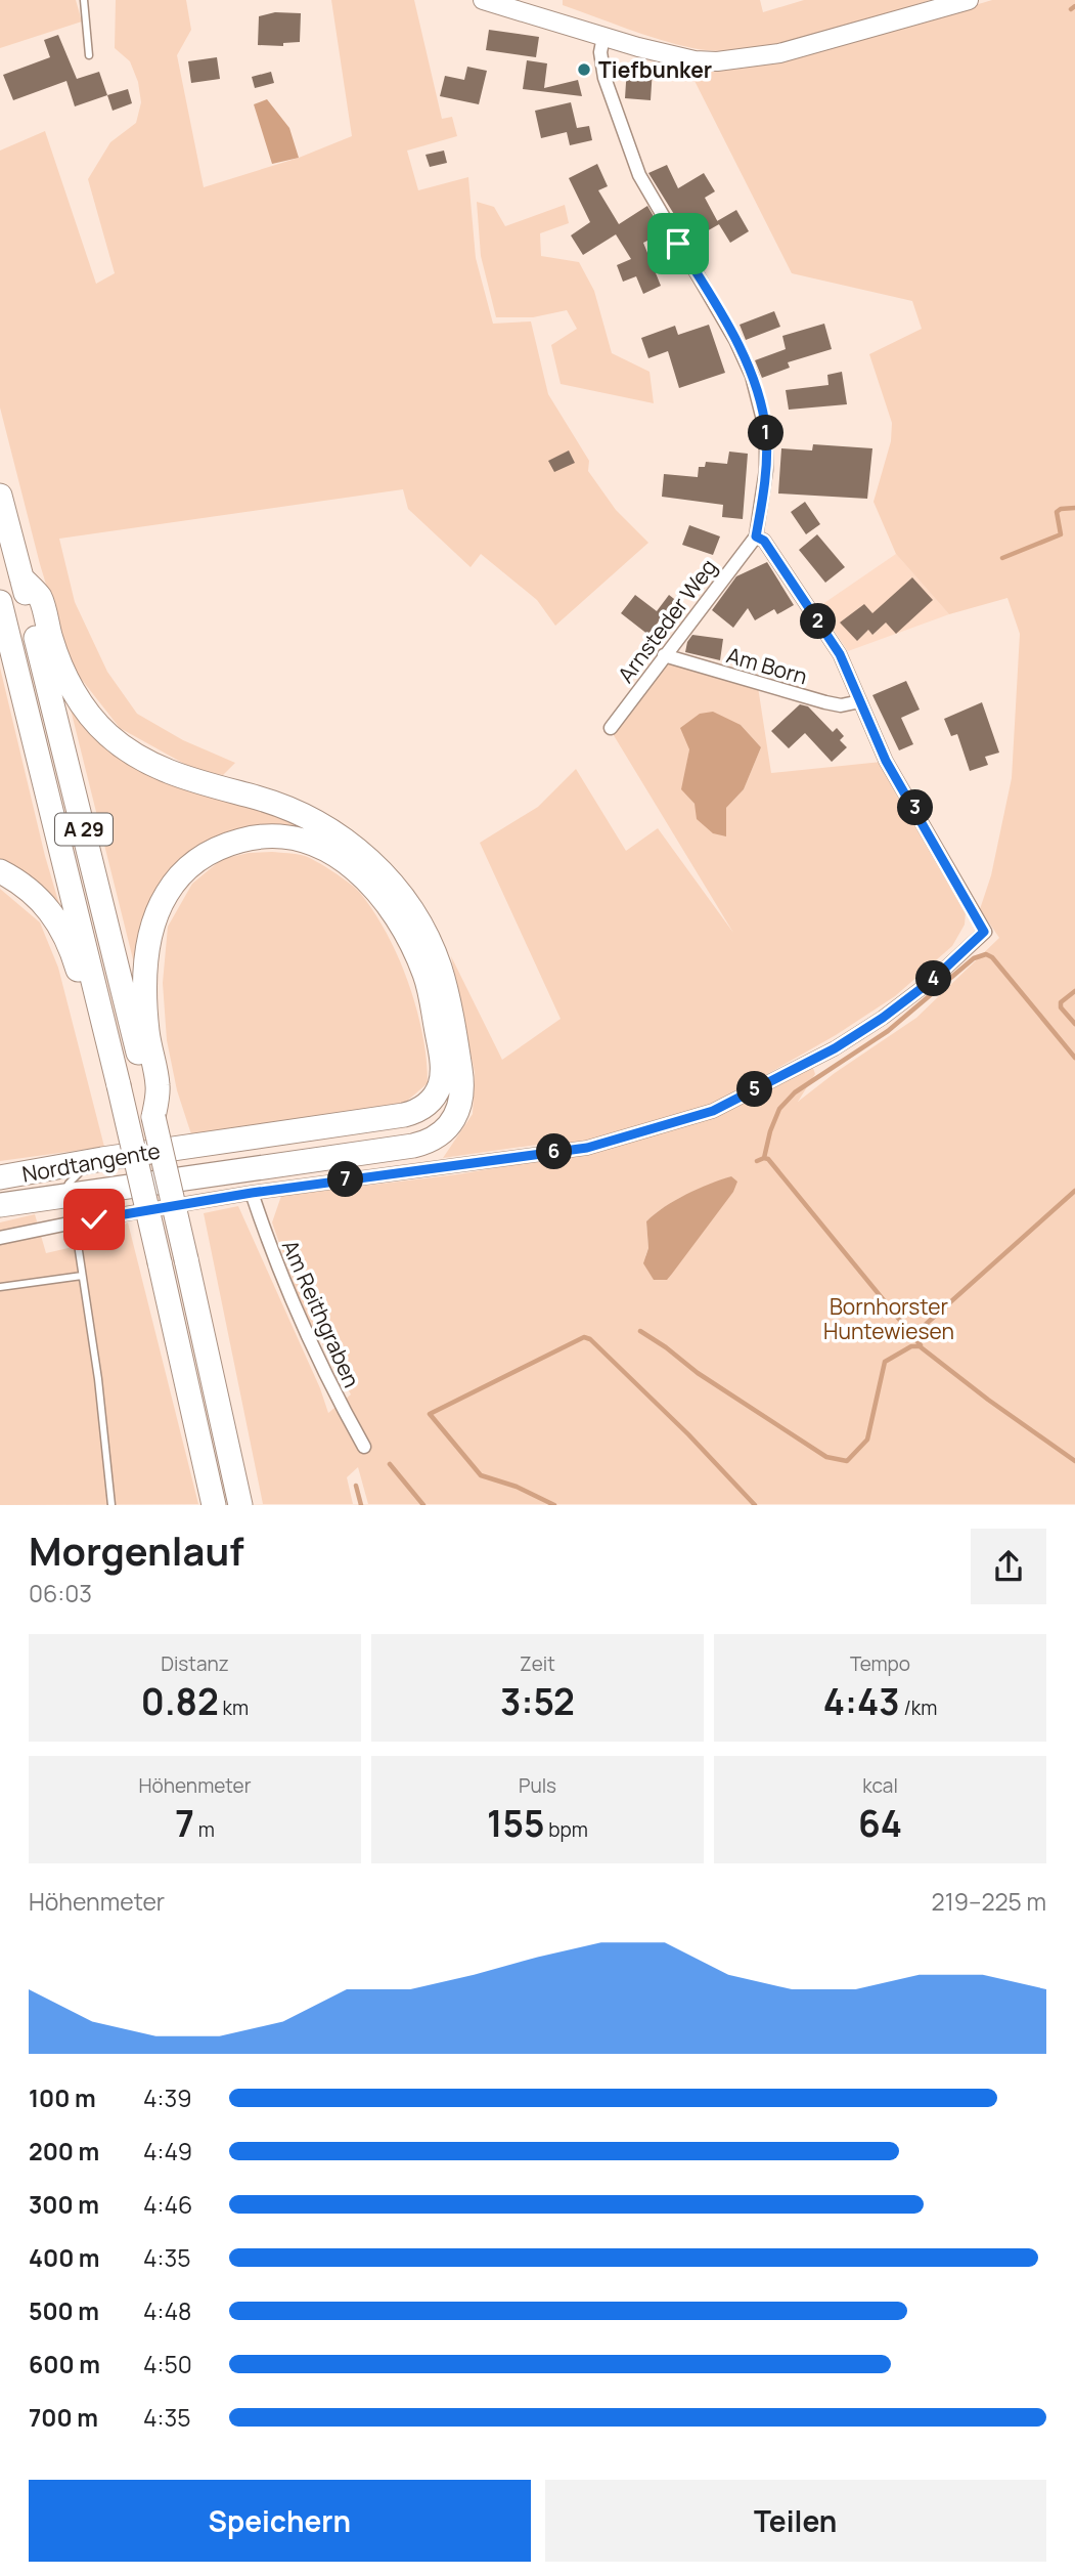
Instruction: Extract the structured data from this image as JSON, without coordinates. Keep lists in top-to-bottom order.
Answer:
{
  "streets": {
    "highway": ["A 29", "Nordtangente"],
    "street": ["Arnsteder Weg", "Am Born", "Am Reithgraben"]
  },
  "crossings": [
    ["Arnsteder Weg", "Am Born"],
    ["A 29", "Nordtangente"]
  ],
  "parks": ["Bornhorster Huntewiesen"],
  "places": ["Tiefbunker"],
  "page": {
    "pins": [
      "1",
      "2",
      "3",
      "4",
      "5",
      "6",
      "7"
    ],
    "heading": ["Morgenlauf", "06:03"],
    "stats": [
      ["Distanz", "0.82 km"],
      ["Zeit", "3:52"],
      ["Tempo", "4:43 /km"],
      ["Höhenmeter", "7 m"],
      ["Puls", "155 bpm"],
      ["kcal", "64"]
    ],
    "chart": ["Höhenmeter", "219–225 m"],
    "list": [
      {
        "name": "100 m",
        "note": "4:39"
      },
      {
        "name": "200 m",
        "note": "4:49"
      },
      {
        "name": "300 m",
        "note": "4:46"
      },
      {
        "name": "400 m",
        "note": "4:35"
      },
      {
        "name": "500 m",
        "note": "4:48"
      },
      {
        "name": "600 m",
        "note": "4:50"
      },
      {
        "name": "700 m",
        "note": "4:35"
      }
    ],
    "buttons": ["Speichern", "Teilen"]
  }
}
